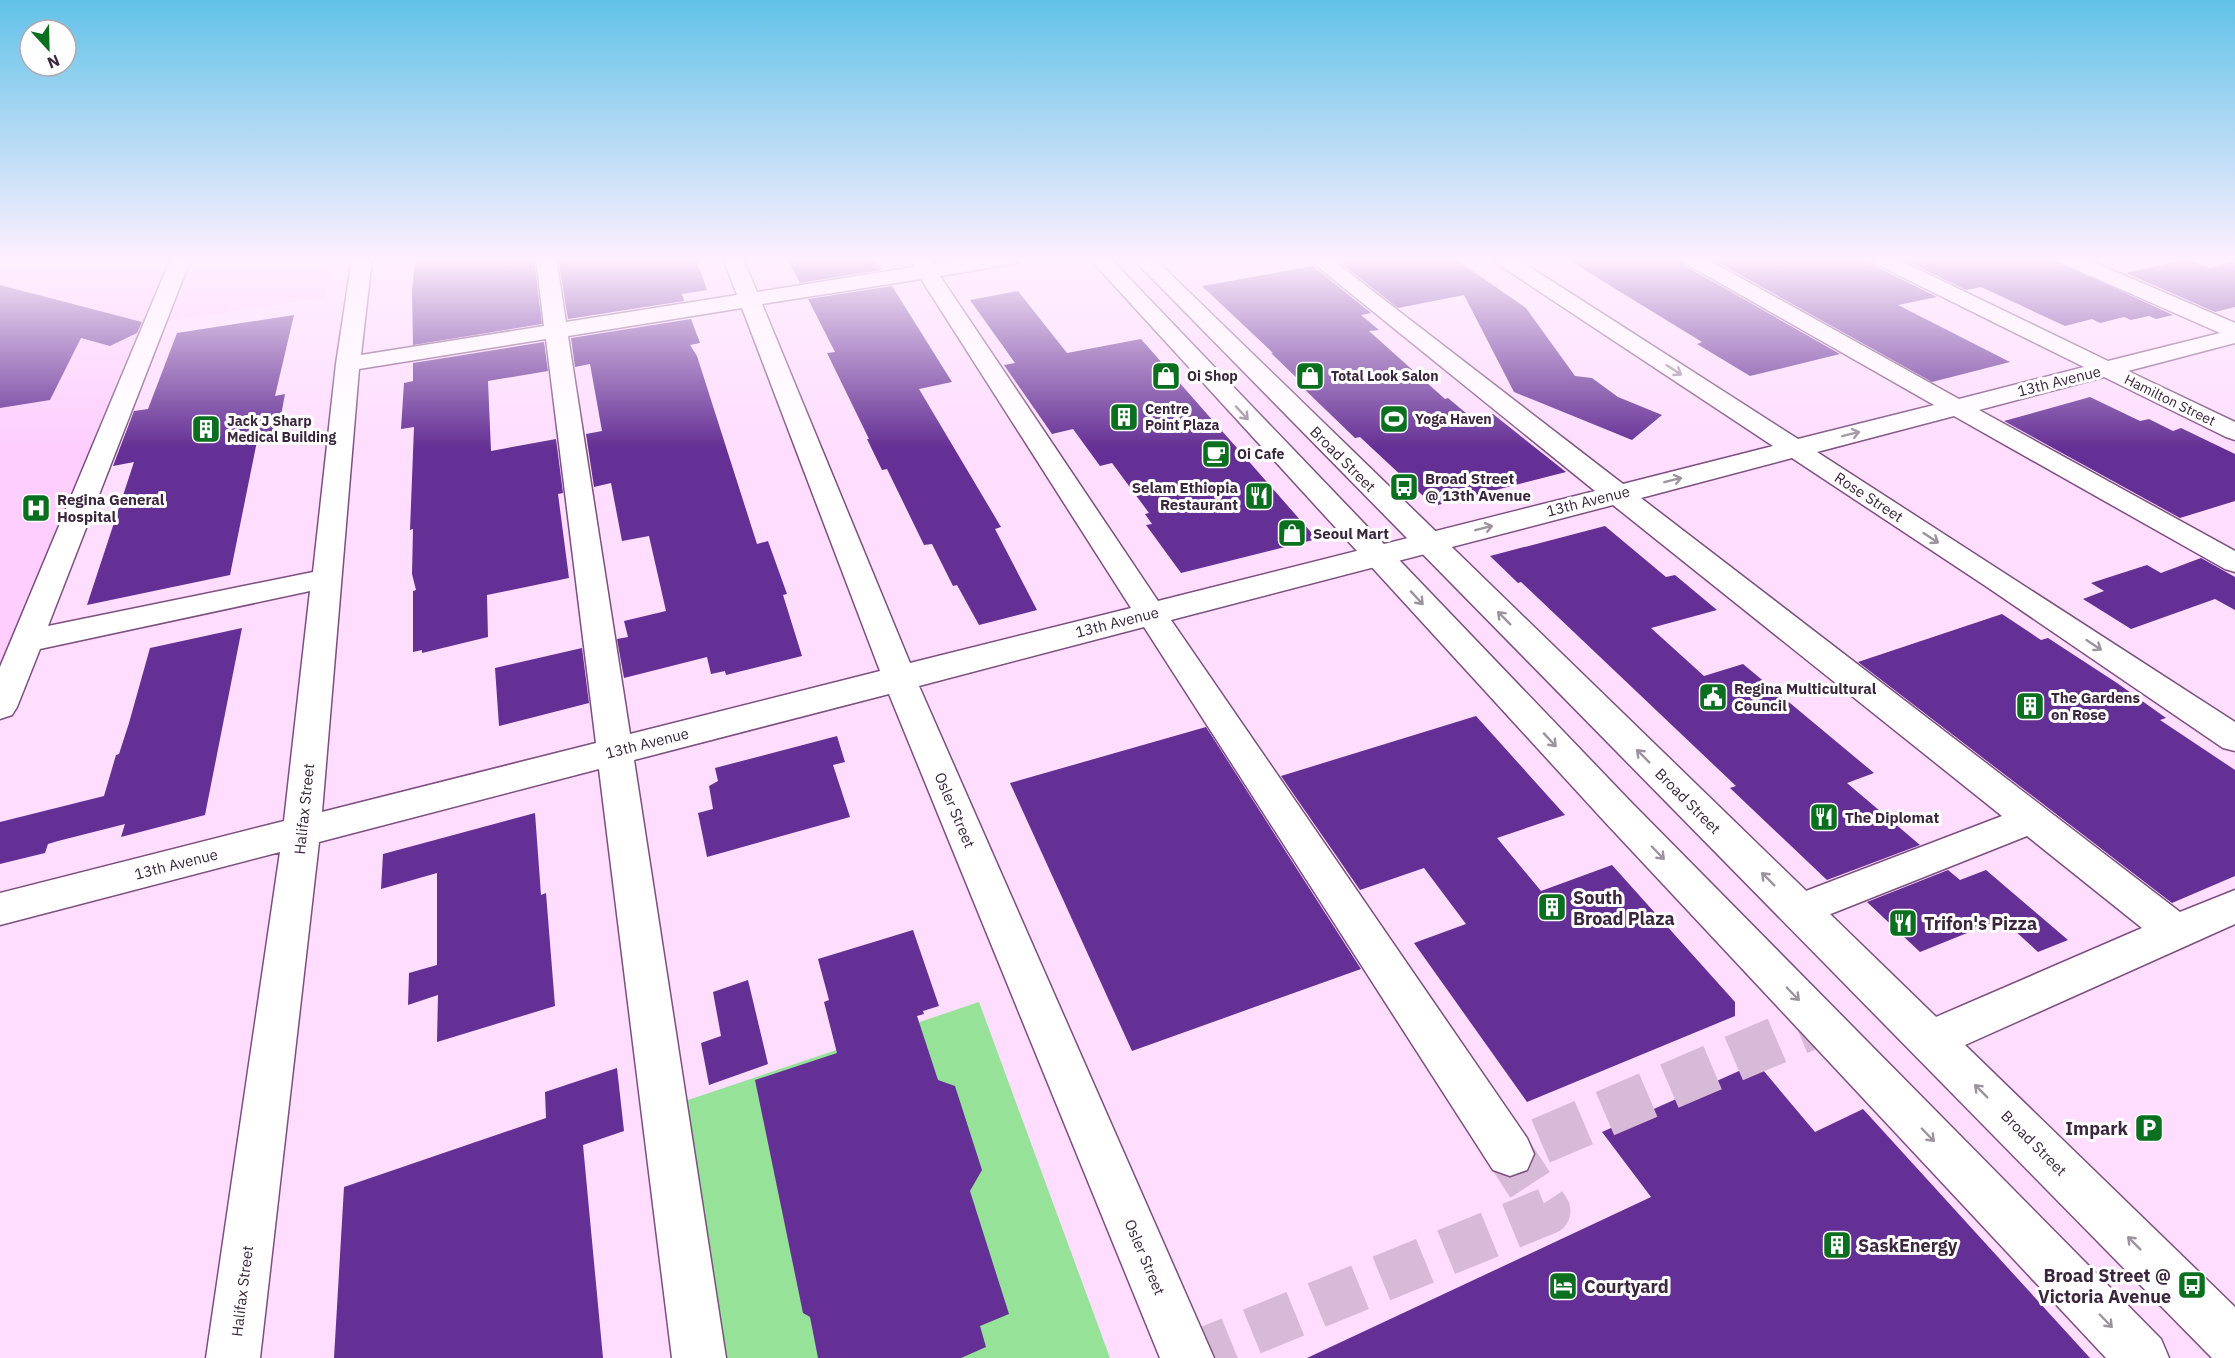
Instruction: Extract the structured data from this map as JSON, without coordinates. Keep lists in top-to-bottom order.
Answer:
{
  "streets": {
    "street": [
      "13th Avenue",
      "Hamilton Street",
      "Broad Street",
      "Rose Street",
      "Halifax Street",
      "Osler Street"
    ]
  },
  "crossings": [
    ["13th Avenue", "Hamilton Street"],
    ["13th Avenue", "Broad Street"],
    ["13th Avenue", "Rose Street"],
    ["13th Avenue", "Halifax Street"],
    ["13th Avenue", "Osler Street"]
  ],
  "places": {
    "shop": ["Oi Shop", "Total Look Salon", "Seoul Mart"],
    "building": [
      "Centre Point Plaza",
      "Jack J Sharp Medical Building",
      "The Gardens on Rose",
      "South Broad Plaza",
      "SaskEnergy"
    ],
    "sports": ["Yoga Haven"],
    "cafe": ["Oi Cafe"],
    "bus stop": ["Broad Street @ 13th Avenue", "Broad Street @ Victoria Avenue"],
    "restaurant": ["Selam Ethiopia Restaurant", "The Diplomat", "Trifon's Pizza"],
    "hospital": ["Regina General Hospital"],
    "public building": ["Regina Multicultural Council"],
    "parking": ["Impark"],
    "hotel": ["Courtyard"]
  },
  "north": "bottom"
}
